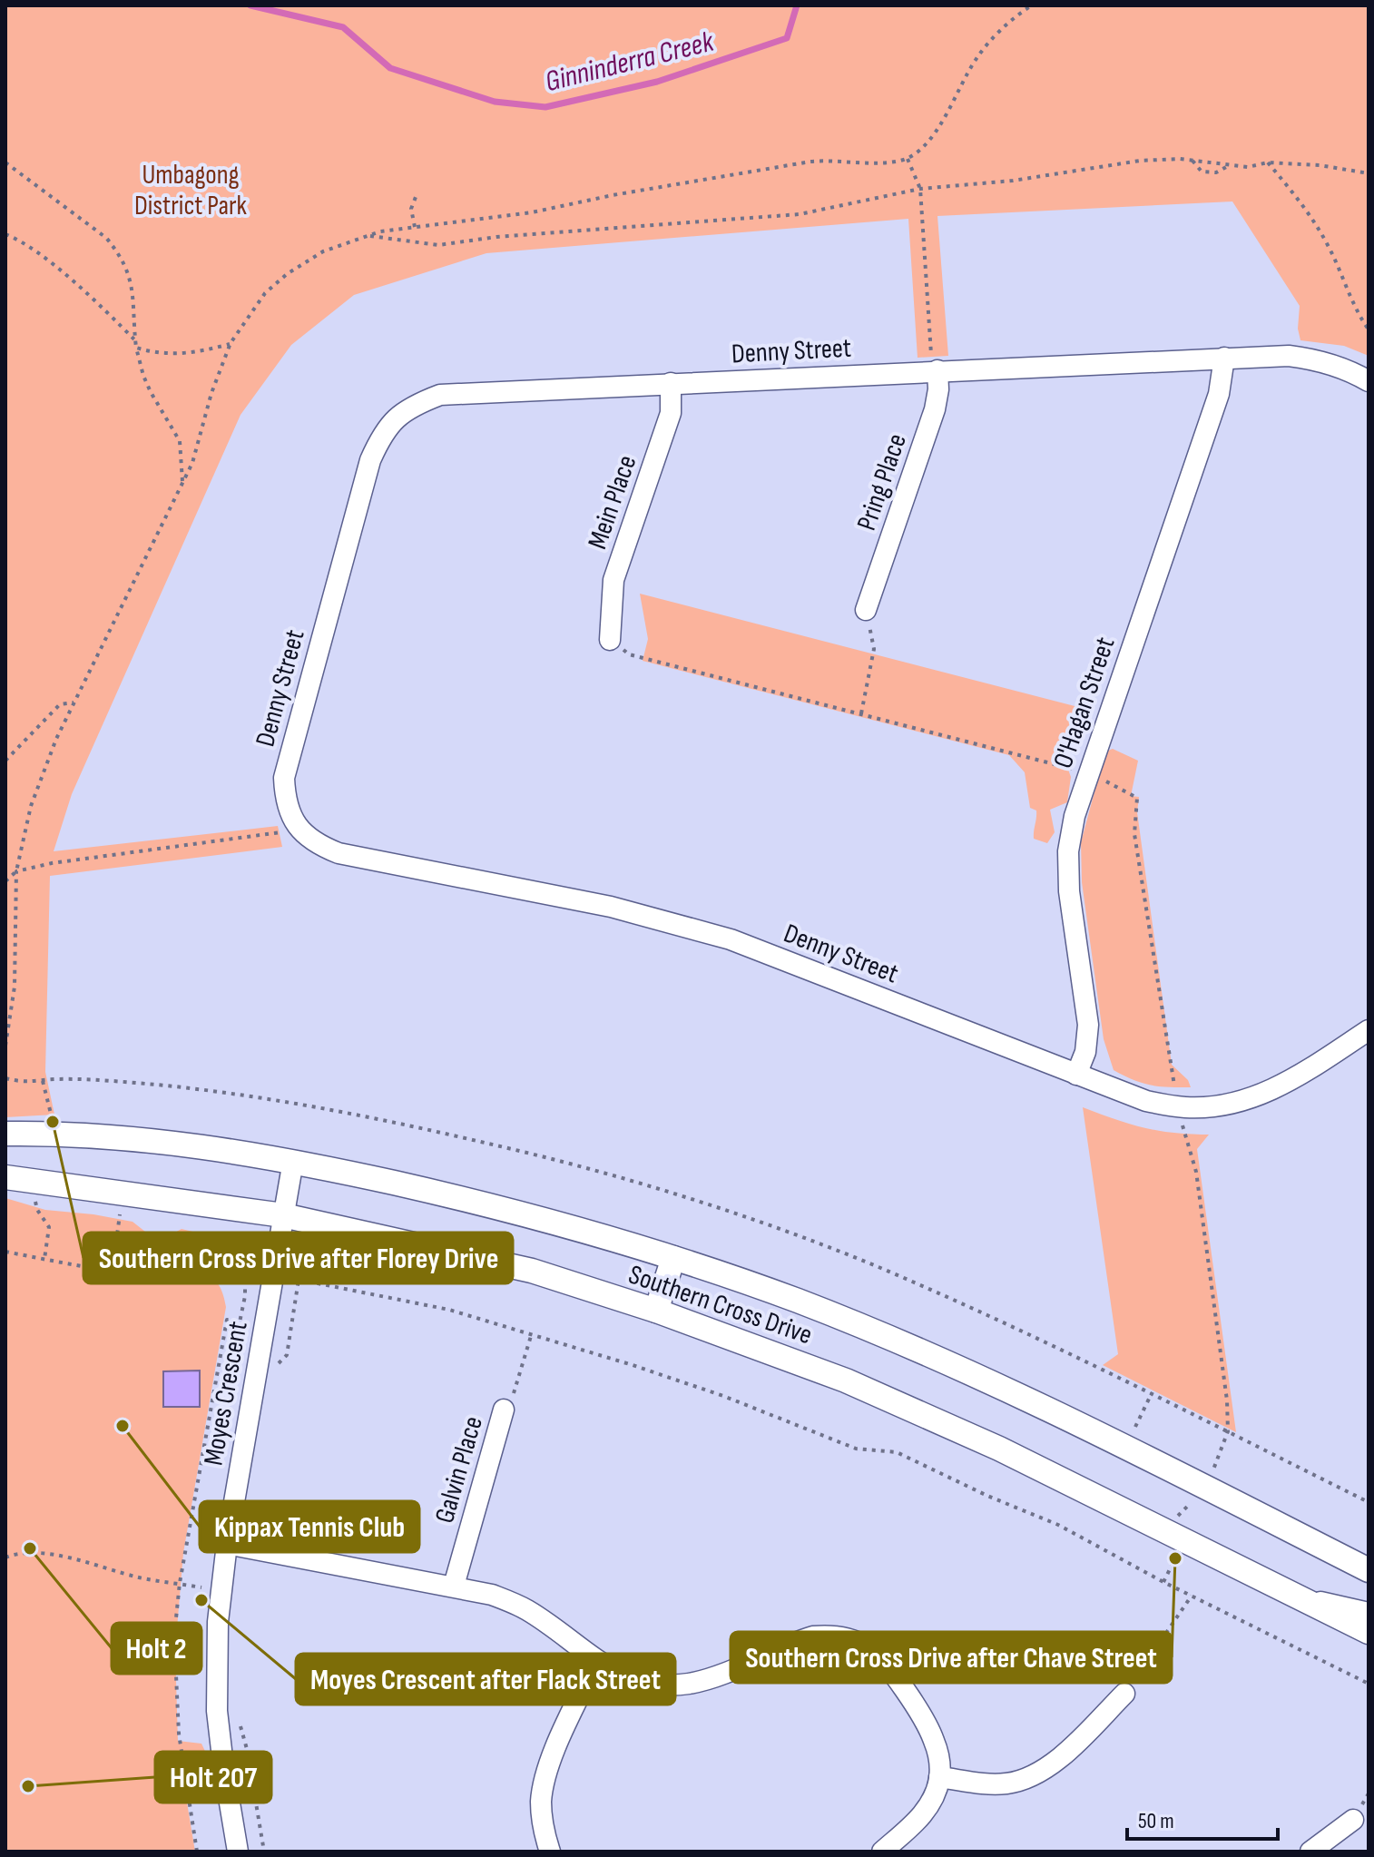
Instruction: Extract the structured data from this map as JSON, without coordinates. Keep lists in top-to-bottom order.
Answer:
{
  "streets": {
    "main road": ["Southern Cross Drive"],
    "street": [
      "Denny Street",
      "Pring Place",
      "Mein Place",
      "O'Hagan Street",
      "Moyes Crescent",
      "Galvin Place"
    ]
  },
  "crossings": [
    ["Denny Street", "Pring Place"],
    ["Denny Street", "Mein Place"],
    ["Denny Street", "O'Hagan Street"],
    ["Southern Cross Drive", "Moyes Crescent"]
  ],
  "water": ["Ginninderra Creek"],
  "parks": ["Umbagong District Park"],
  "places": [
    "Southern Cross Drive after Florey Drive",
    "Kippax Tennis Club",
    "Holt 2",
    "Southern Cross Drive after Chave Street",
    "Moyes Crescent after Flack Street",
    "Holt 207"
  ],
  "scale_bar": "50 m"
}
